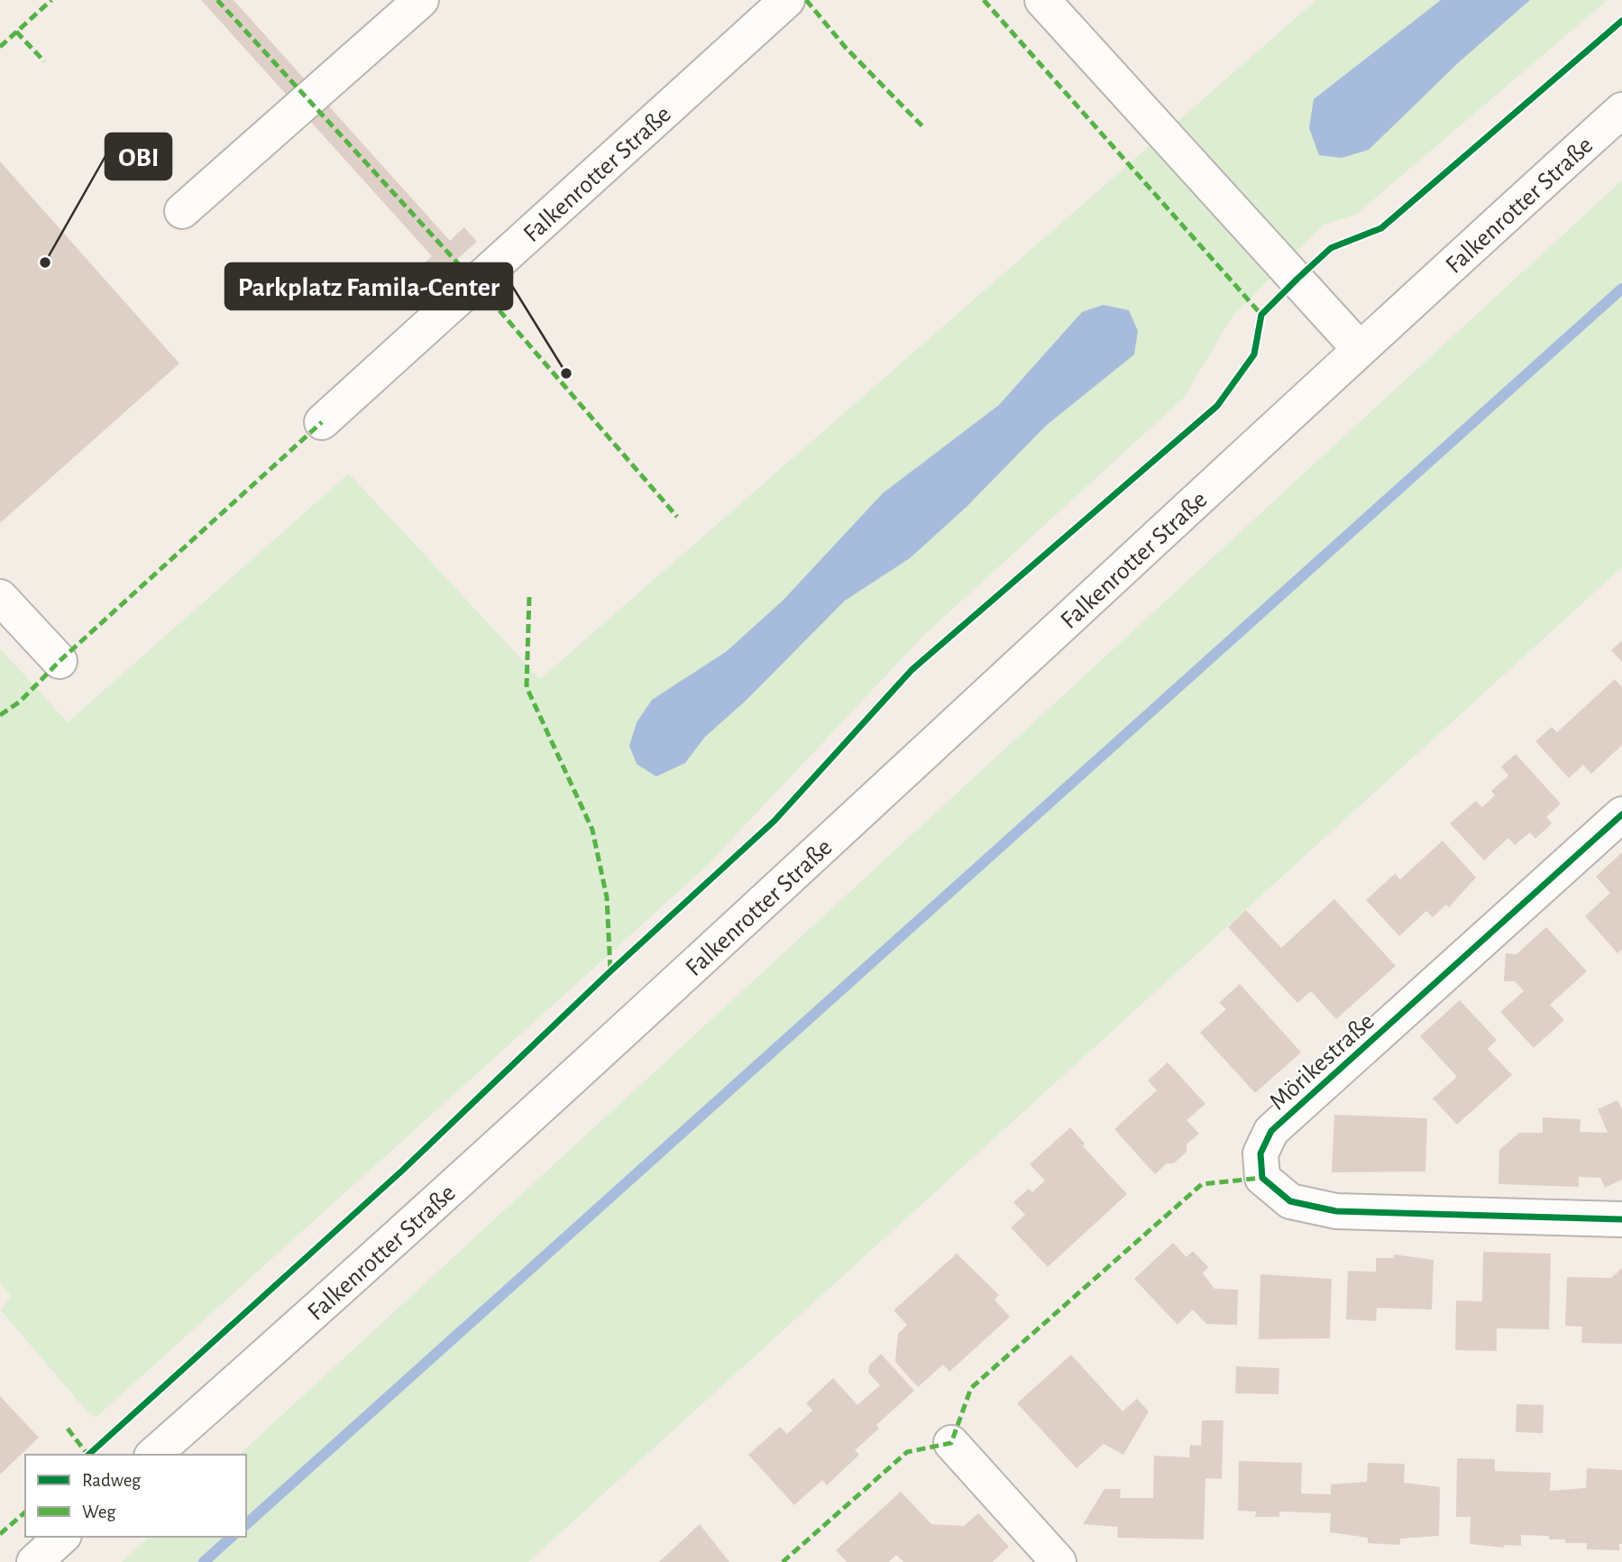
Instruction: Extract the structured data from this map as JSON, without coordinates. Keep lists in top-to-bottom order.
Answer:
{
  "streets": {
    "street": ["Falkenrotter Straße", "Mörikestraße"]
  },
  "places": ["OBI", "Parkplatz Famila-Center"],
  "legend": ["Radweg", "Weg"]
}
